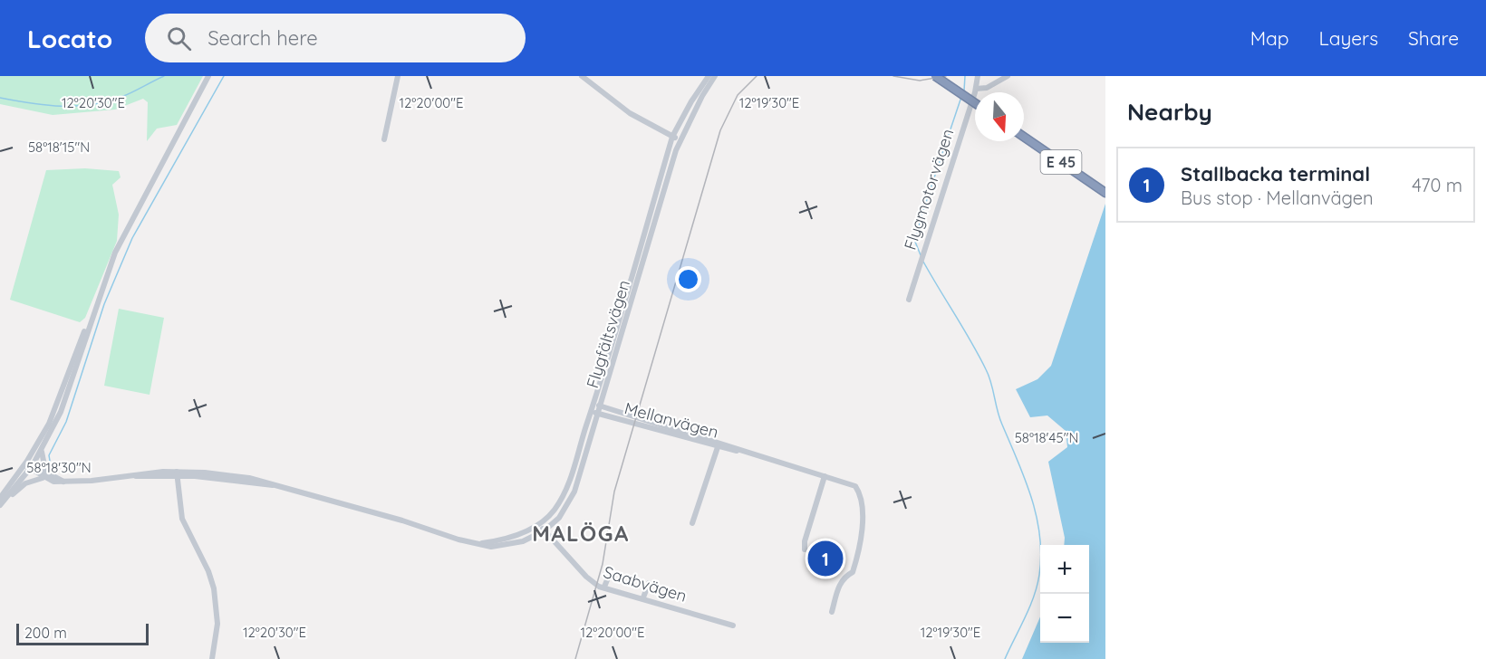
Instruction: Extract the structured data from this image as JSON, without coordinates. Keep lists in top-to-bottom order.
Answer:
{
  "streets": {
    "highway": ["E 45"],
    "street": [
      "Flygmotorvägen",
      "Flygfältsvägen",
      "Mellanvägen",
      "Saabvägen"
    ]
  },
  "crossings": [
    ["Flygfältsvägen", "Mellanvägen"],
    ["Flygfältsvägen", "Saabvägen"]
  ],
  "districts": ["MALÖGA"],
  "scale_bar": "200 m",
  "north": "bottom",
  "page": {
    "header": "Locato",
    "search": "Search here",
    "nav": ["Map", "Layers", "Share"],
    "heading": "Nearby",
    "list": [
      {
        "mark": "1",
        "name": "Stallbacka terminal",
        "note": "Bus stop · Mellanvägen",
        "value": "470 m"
      }
    ],
    "pins": "1",
    "map_buttons": ["+", "−"],
    "scale": "200 m"
  },
  "coordinates": [
    "12°20'30\"E",
    "12°20'00\"E",
    "12°19'30\"E",
    "58°18'15\"N",
    "58°18'45\"N",
    "58°18'30\"N"
  ]
}
